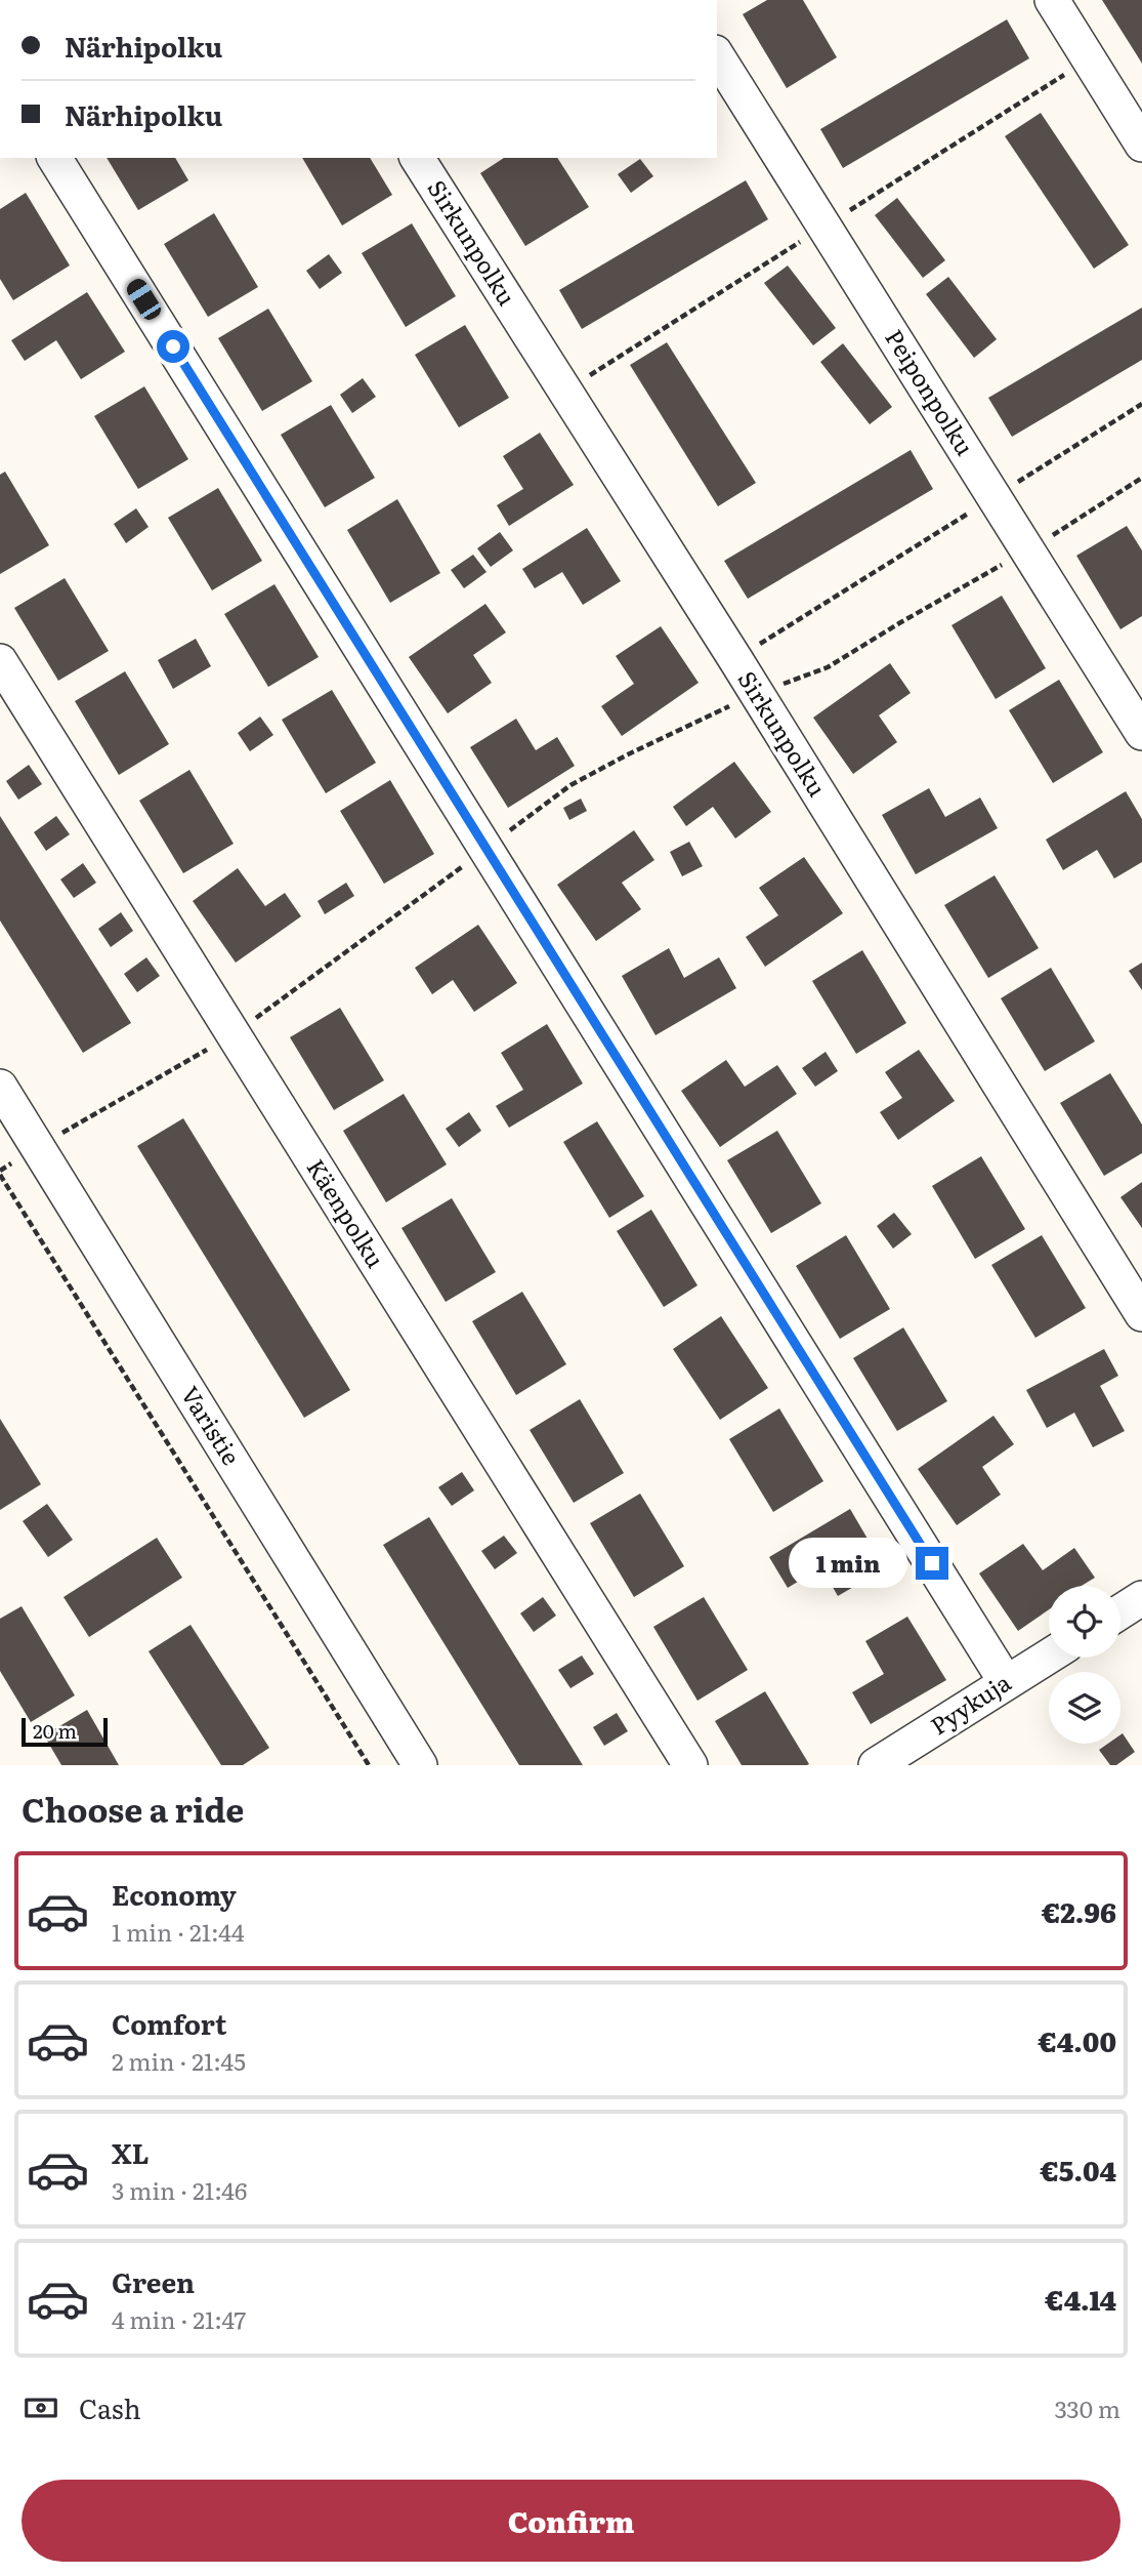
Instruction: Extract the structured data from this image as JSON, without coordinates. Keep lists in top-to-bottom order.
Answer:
{
  "streets": {
    "street": [
      "Sirkunpolku",
      "Peiponpolku",
      "Käenpolku",
      "Varistie",
      "Pyykuja"
    ]
  },
  "scale_bar": "20 m",
  "page": {
    "banner": ["Närhipolku", "Närhipolku"],
    "bubble": "1 min",
    "scale": "20 m",
    "heading": "Choose a ride",
    "list": [
      {
        "name": "Economy",
        "note": "1 min · 21:44",
        "value": "€2.96"
      },
      {
        "name": "Comfort",
        "note": "2 min · 21:45",
        "value": "€4.00"
      },
      {
        "name": "XL",
        "note": "3 min · 21:46",
        "value": "€5.04"
      },
      {
        "name": "Green",
        "note": "4 min · 21:47",
        "value": "€4.14"
      }
    ],
    "pay": ["Cash", "330 m"],
    "buttons": "Confirm"
  }
}
